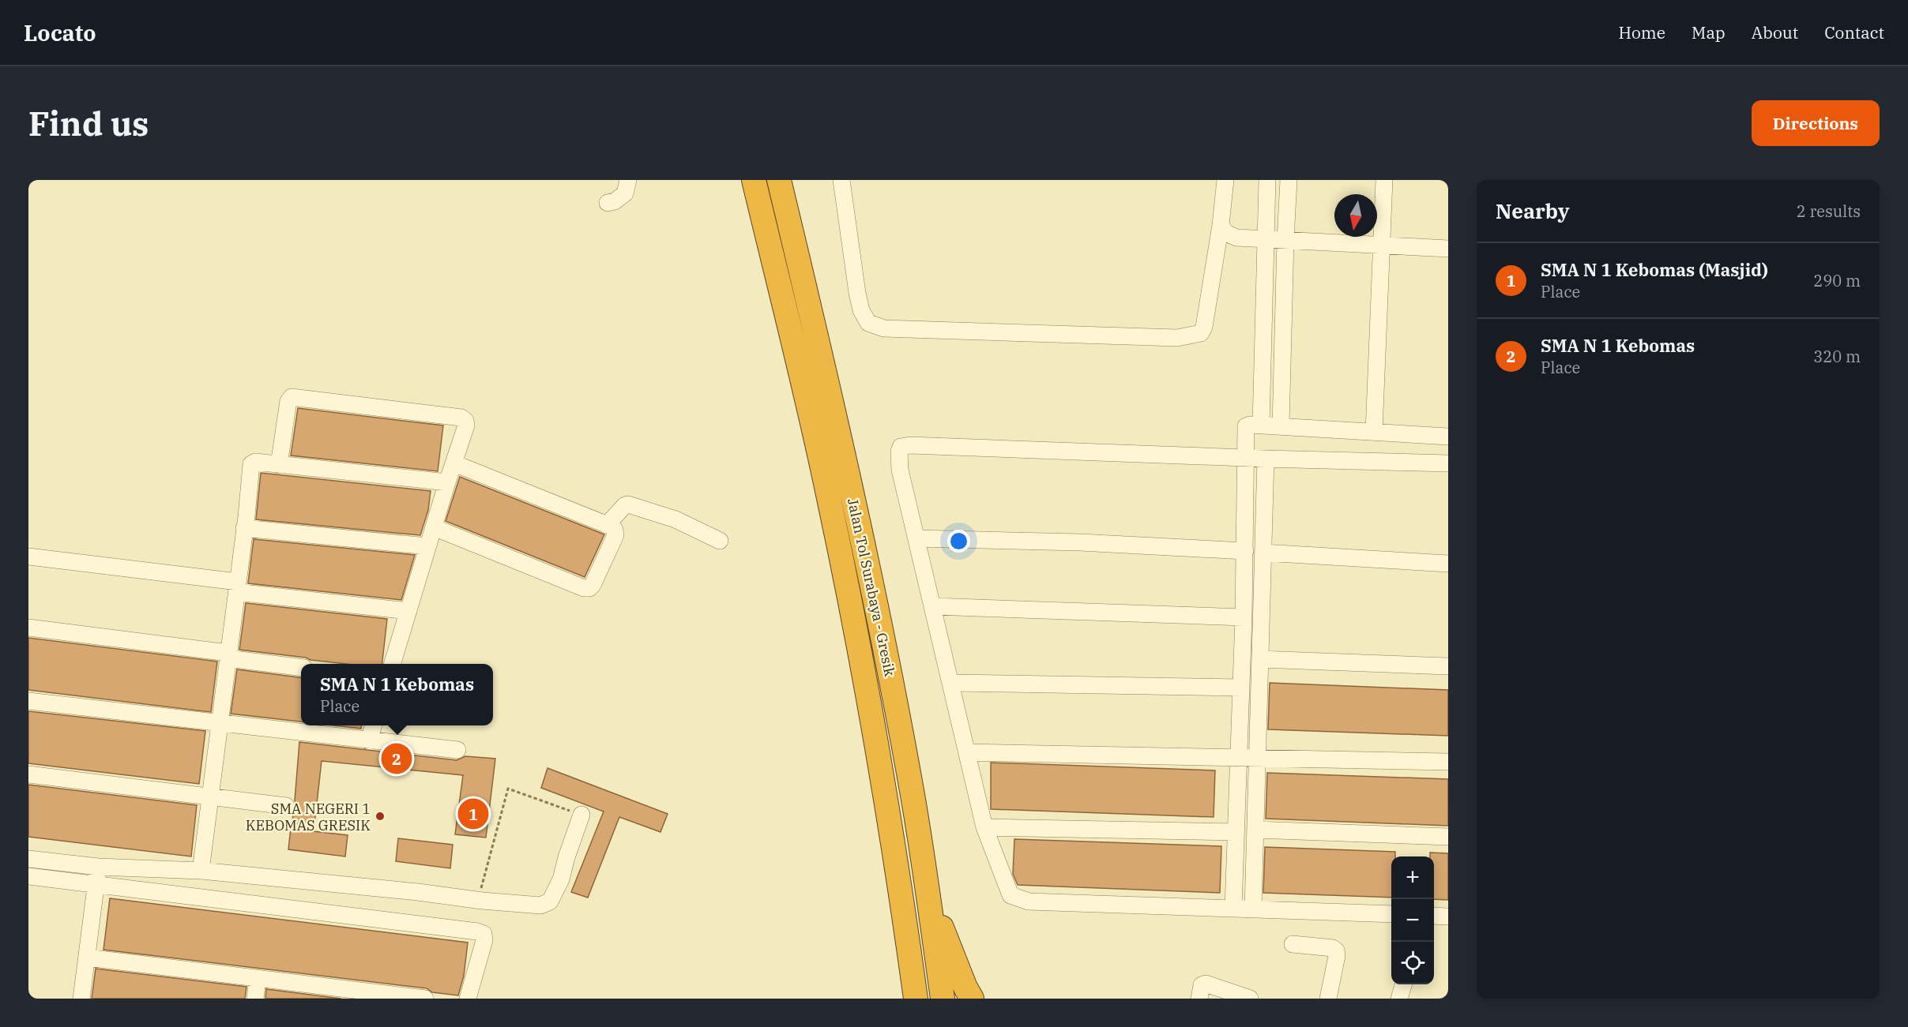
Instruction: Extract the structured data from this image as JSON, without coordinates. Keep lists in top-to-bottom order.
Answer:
{
  "streets": {
    "highway": ["Jalan Tol Surabaya - Gresik"]
  },
  "places": ["SMA NEGERI 1 KEBOMAS GRESIK"],
  "north": "bottom",
  "page": {
    "header": "Locato",
    "nav": [
      "Home",
      "Map",
      "About",
      "Contact"
    ],
    "buttons": "Directions",
    "title": "Find us",
    "heading": ["Nearby", "2 results"],
    "list": [
      {
        "mark": "1",
        "name": "SMA N 1 Kebomas (Masjid)",
        "note": "Place",
        "value": "290 m"
      },
      {
        "mark": "2",
        "name": "SMA N 1 Kebomas",
        "note": "Place",
        "value": "320 m"
      }
    ],
    "popup": ["SMA N 1 Kebomas", "Place"],
    "pins": ["2", "1"],
    "map_buttons": ["+", "−"]
  }
}
